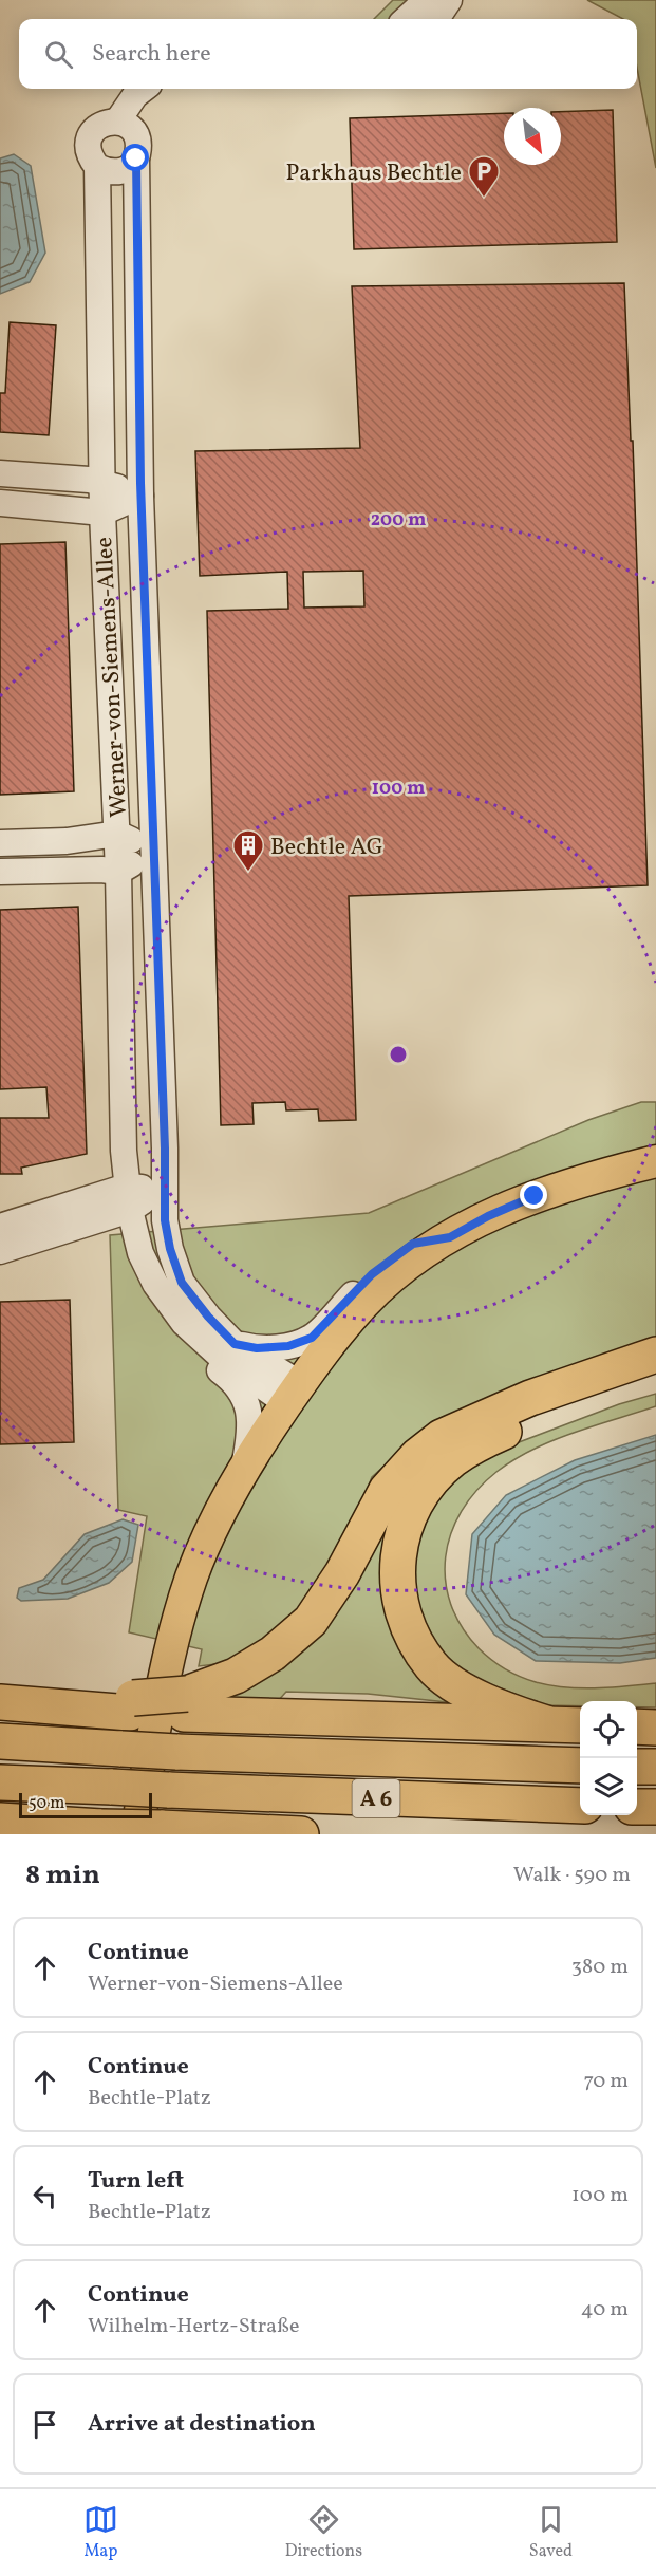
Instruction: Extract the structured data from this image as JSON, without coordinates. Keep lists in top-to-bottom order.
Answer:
{
  "streets": {
    "highway": ["A 6"],
    "street": ["Werner-von-Siemens-Allee"]
  },
  "places": {
    "parking": ["Parkhaus Bechtle"],
    "building": ["Bechtle AG"]
  },
  "scale_bar": "50 m",
  "north": "bottom right",
  "page": {
    "search": "Search here",
    "scale": "50 m",
    "heading": ["8 min", "Walk · 590 m"],
    "list": [
      ["Continue", "Werner-von-Siemens-Allee", "380 m"],
      ["Continue", "Bechtle-Platz", "70 m"],
      ["Turn left", "Bechtle-Platz", "100 m"],
      ["Continue", "Wilhelm-Hertz-Straße", "40 m"],
      "Arrive at destination"
    ],
    "nav": ["Map", "Directions", "Saved"]
  },
  "rings": ["200 m", "100 m"]
}
